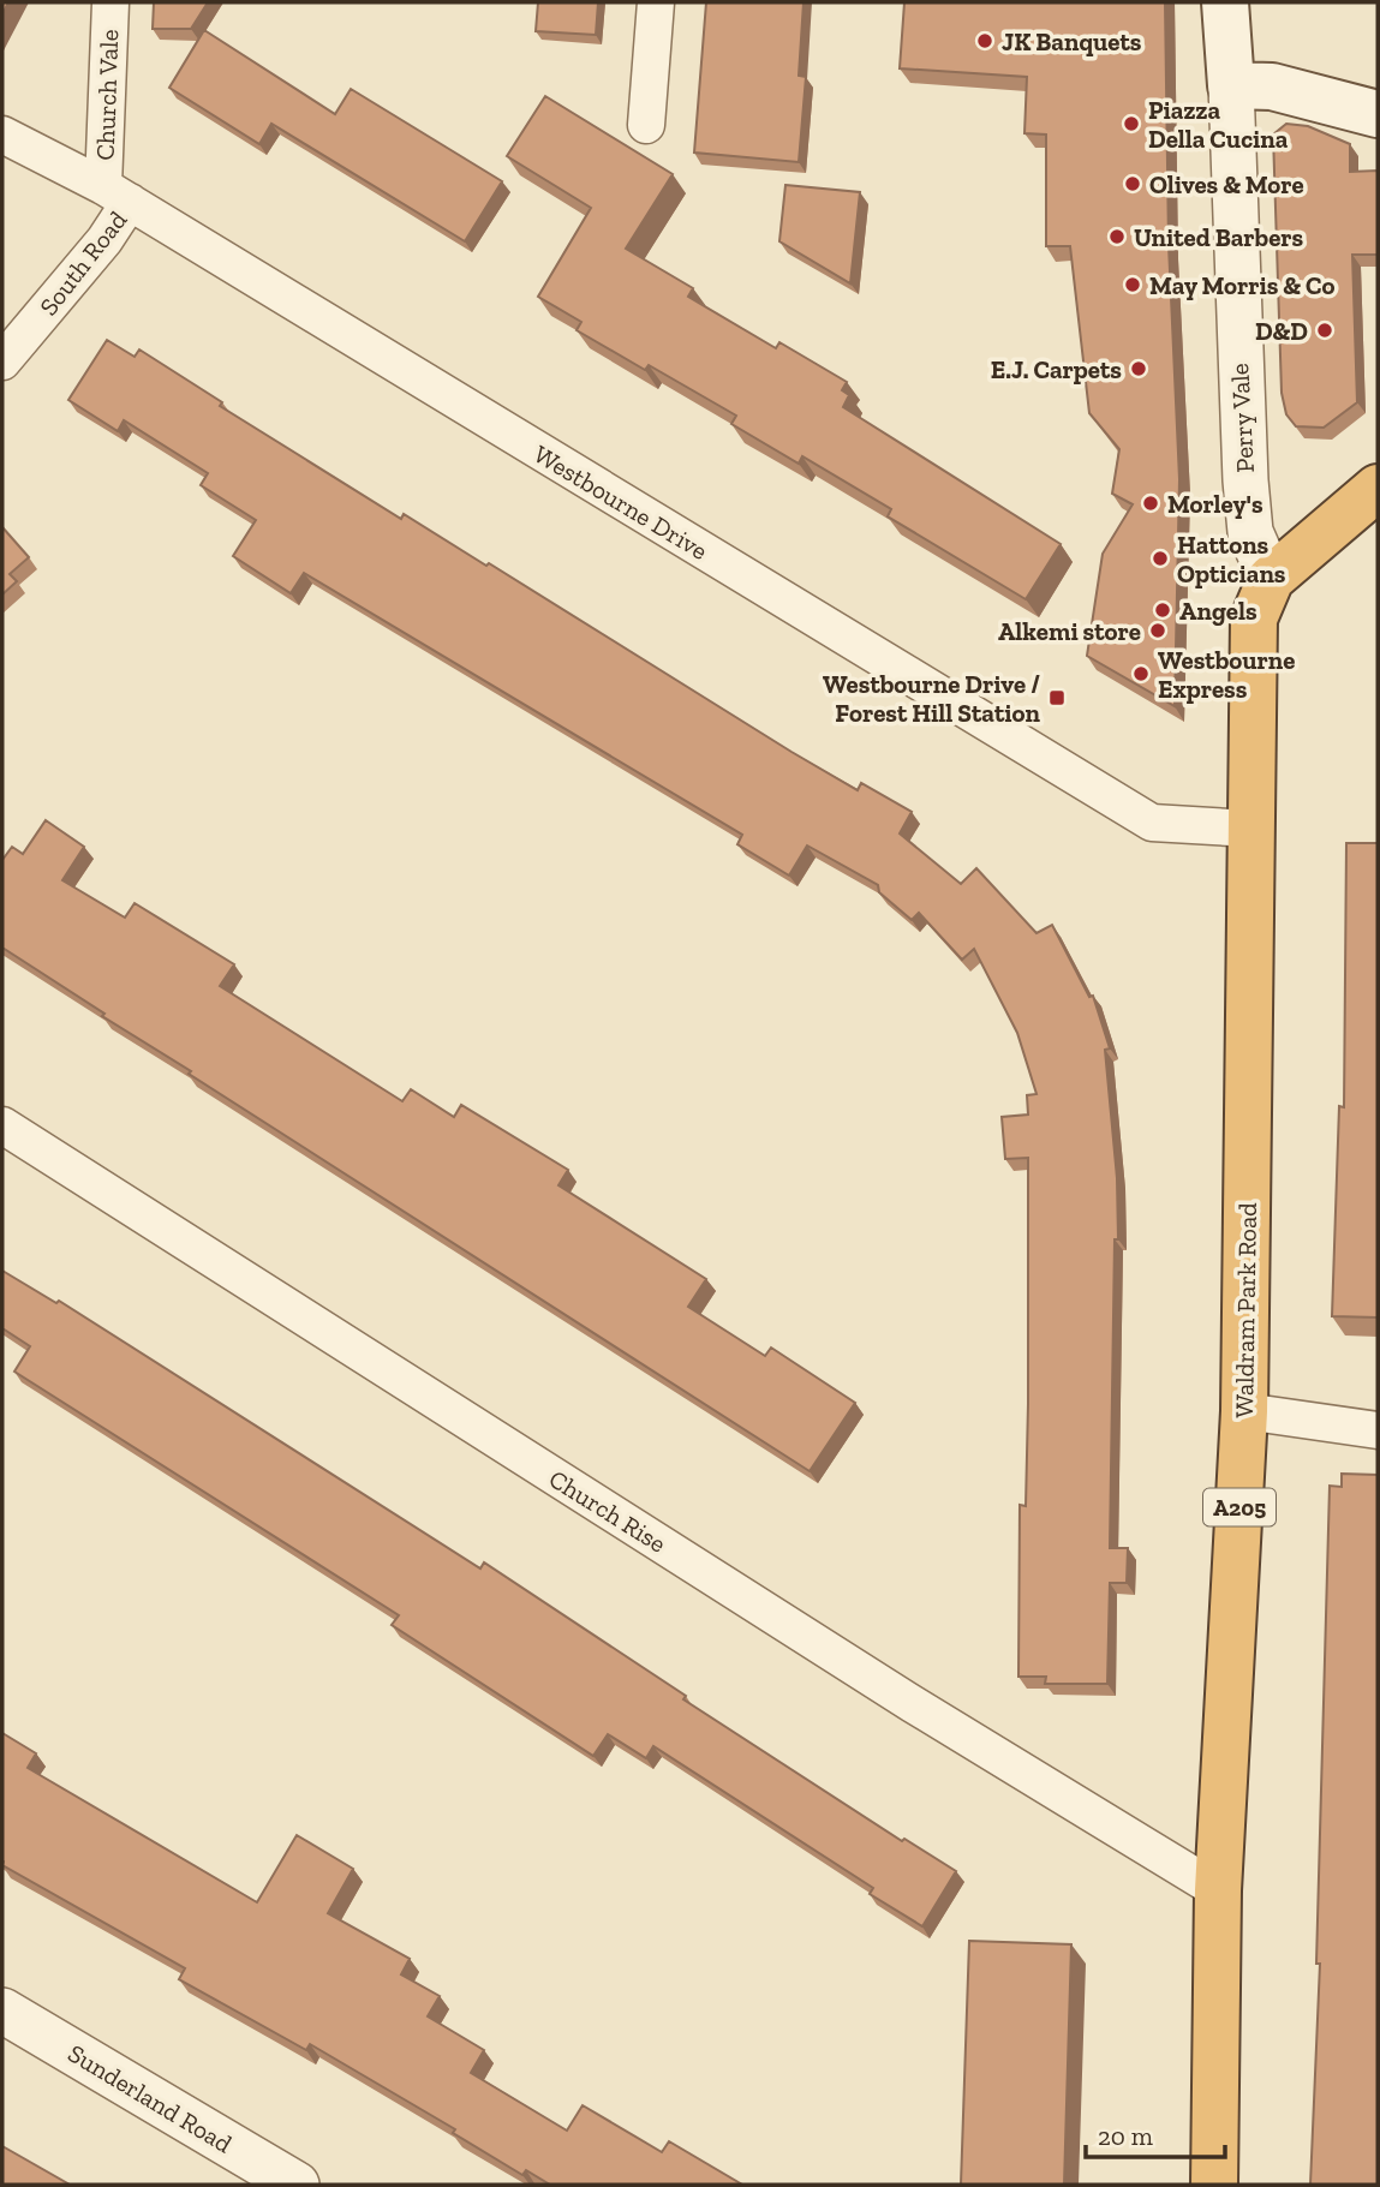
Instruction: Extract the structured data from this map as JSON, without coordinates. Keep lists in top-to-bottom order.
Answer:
{
  "streets": {
    "highway": ["Waldram Park Road", "A205"],
    "main road": ["Perry Vale"],
    "street": [
      "Church Vale",
      "South Road",
      "Westbourne Drive",
      "Church Rise",
      "Sunderland Road"
    ]
  },
  "crossings": [
    ["Church Vale", "South Road"],
    ["Church Vale", "Westbourne Drive"],
    ["South Road", "Westbourne Drive"],
    ["Perry Vale", "Waldram Park Road"],
    ["Westbourne Drive", "Waldram Park Road"],
    ["Waldram Park Road", "Church Rise"]
  ],
  "places": {
    "other": [
      "JK Banquets",
      "Piazza Della Cucina",
      "Olives & More",
      "United Barbers",
      "May Morris & Co",
      "D&D",
      "E.J. Carpets",
      "Morley's",
      "Hattons Opticians",
      "Angels",
      "Alkemi store",
      "Westbourne Express"
    ],
    "transit": ["Westbourne Drive / Forest Hill Station"]
  },
  "scale_bar": "20 m"
}
